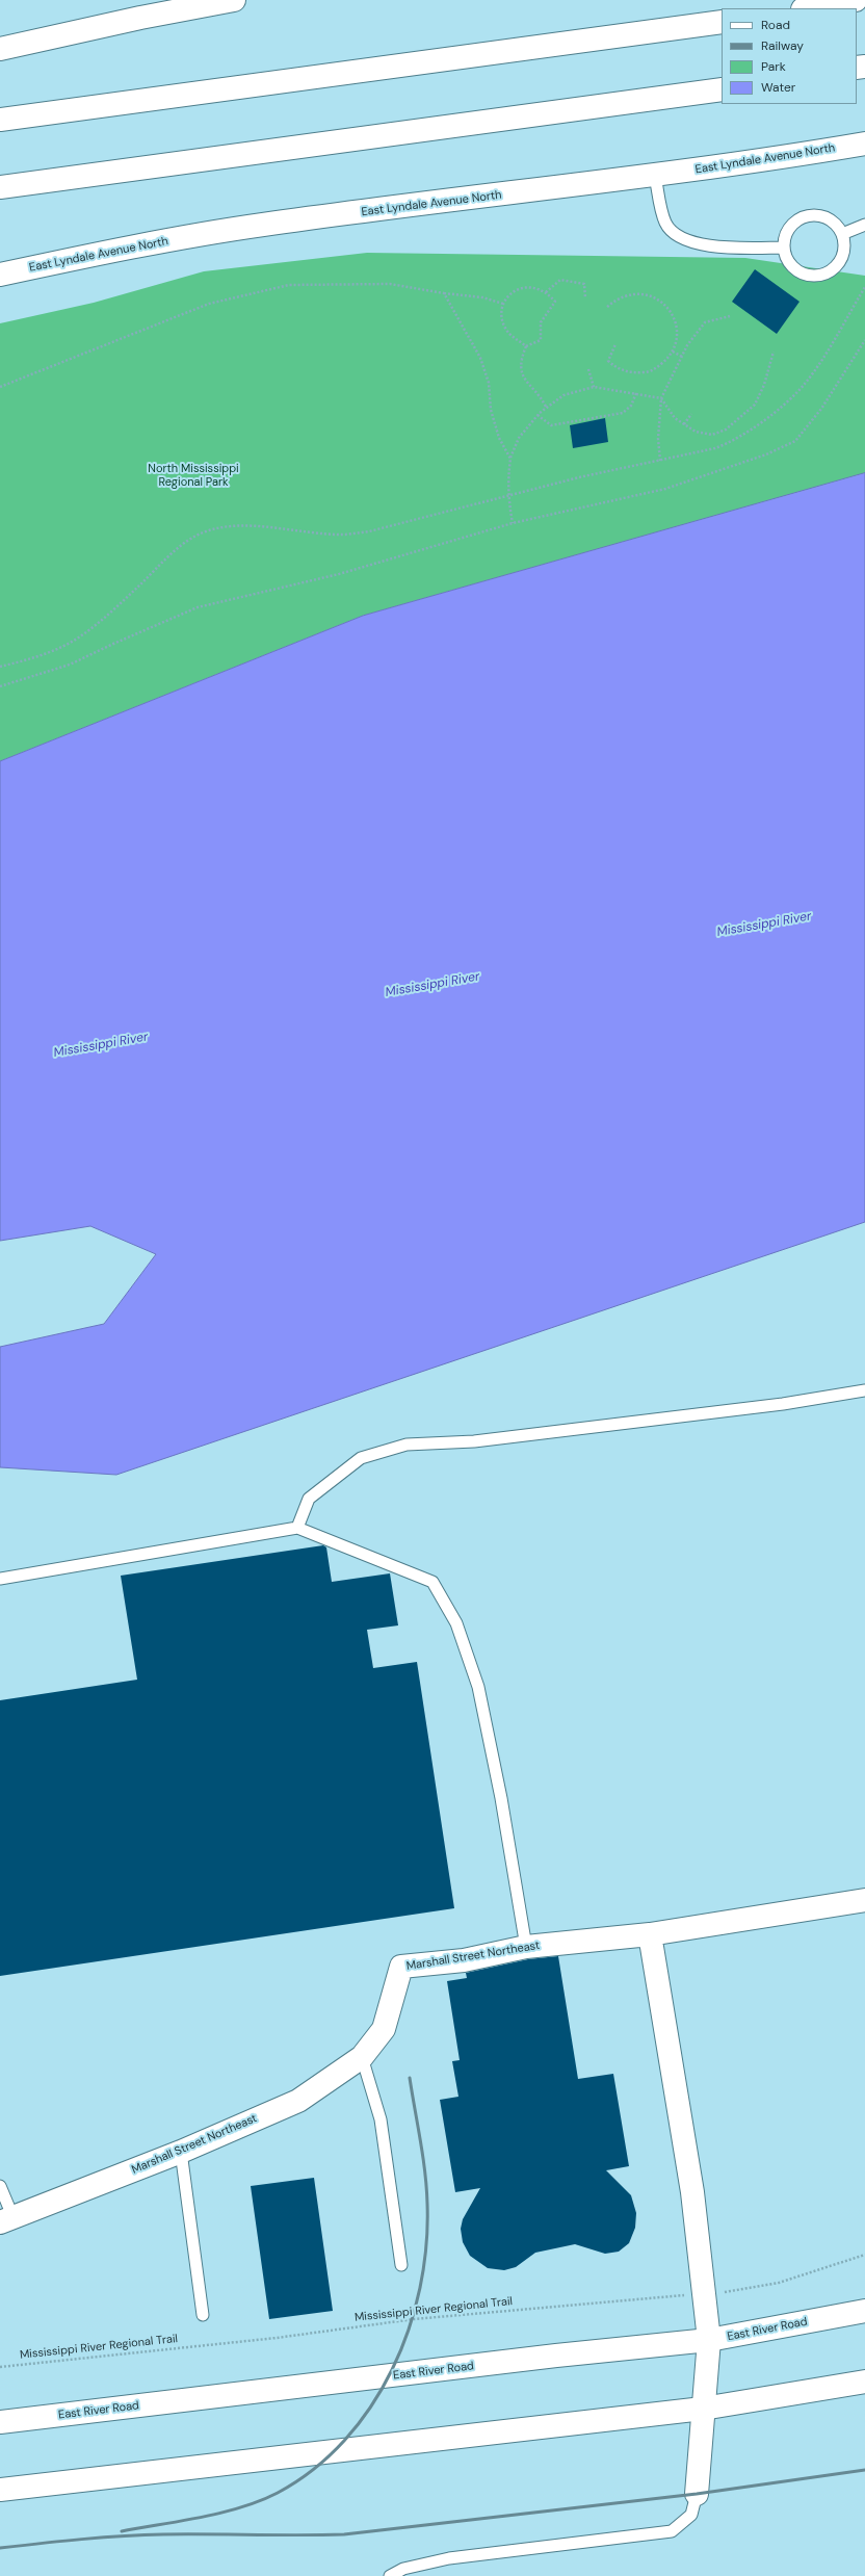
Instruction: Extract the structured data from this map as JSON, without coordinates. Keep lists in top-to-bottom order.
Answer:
{
  "streets": {
    "main road": ["East Lyndale Avenue North", "Marshall Street Northeast", "East River Road"],
    "path": ["Mississippi River Regional Trail"]
  },
  "water": ["Mississippi River"],
  "parks": ["North Mississippi Regional Park"],
  "legend": [
    "Road",
    "Railway",
    "Park",
    "Water"
  ]
}
